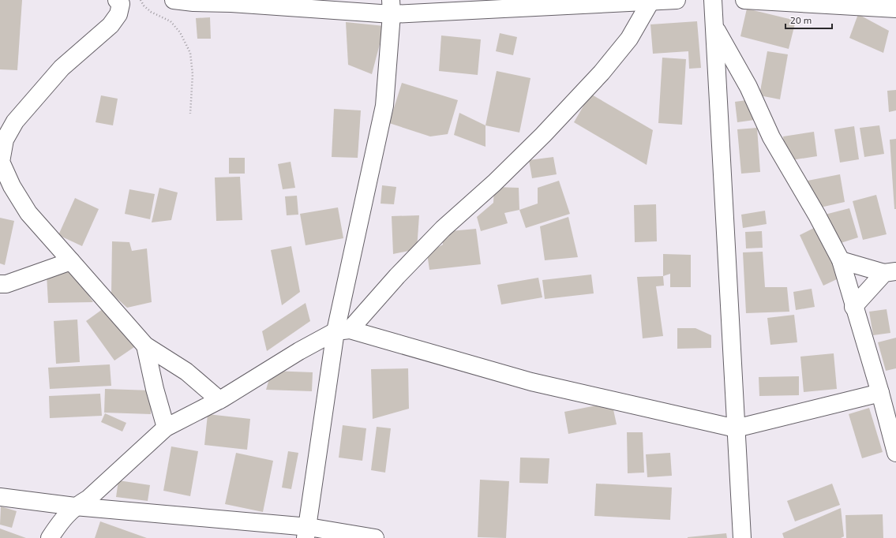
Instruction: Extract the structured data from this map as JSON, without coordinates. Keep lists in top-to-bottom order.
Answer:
{
  "scale_bar": "20 m"
}
